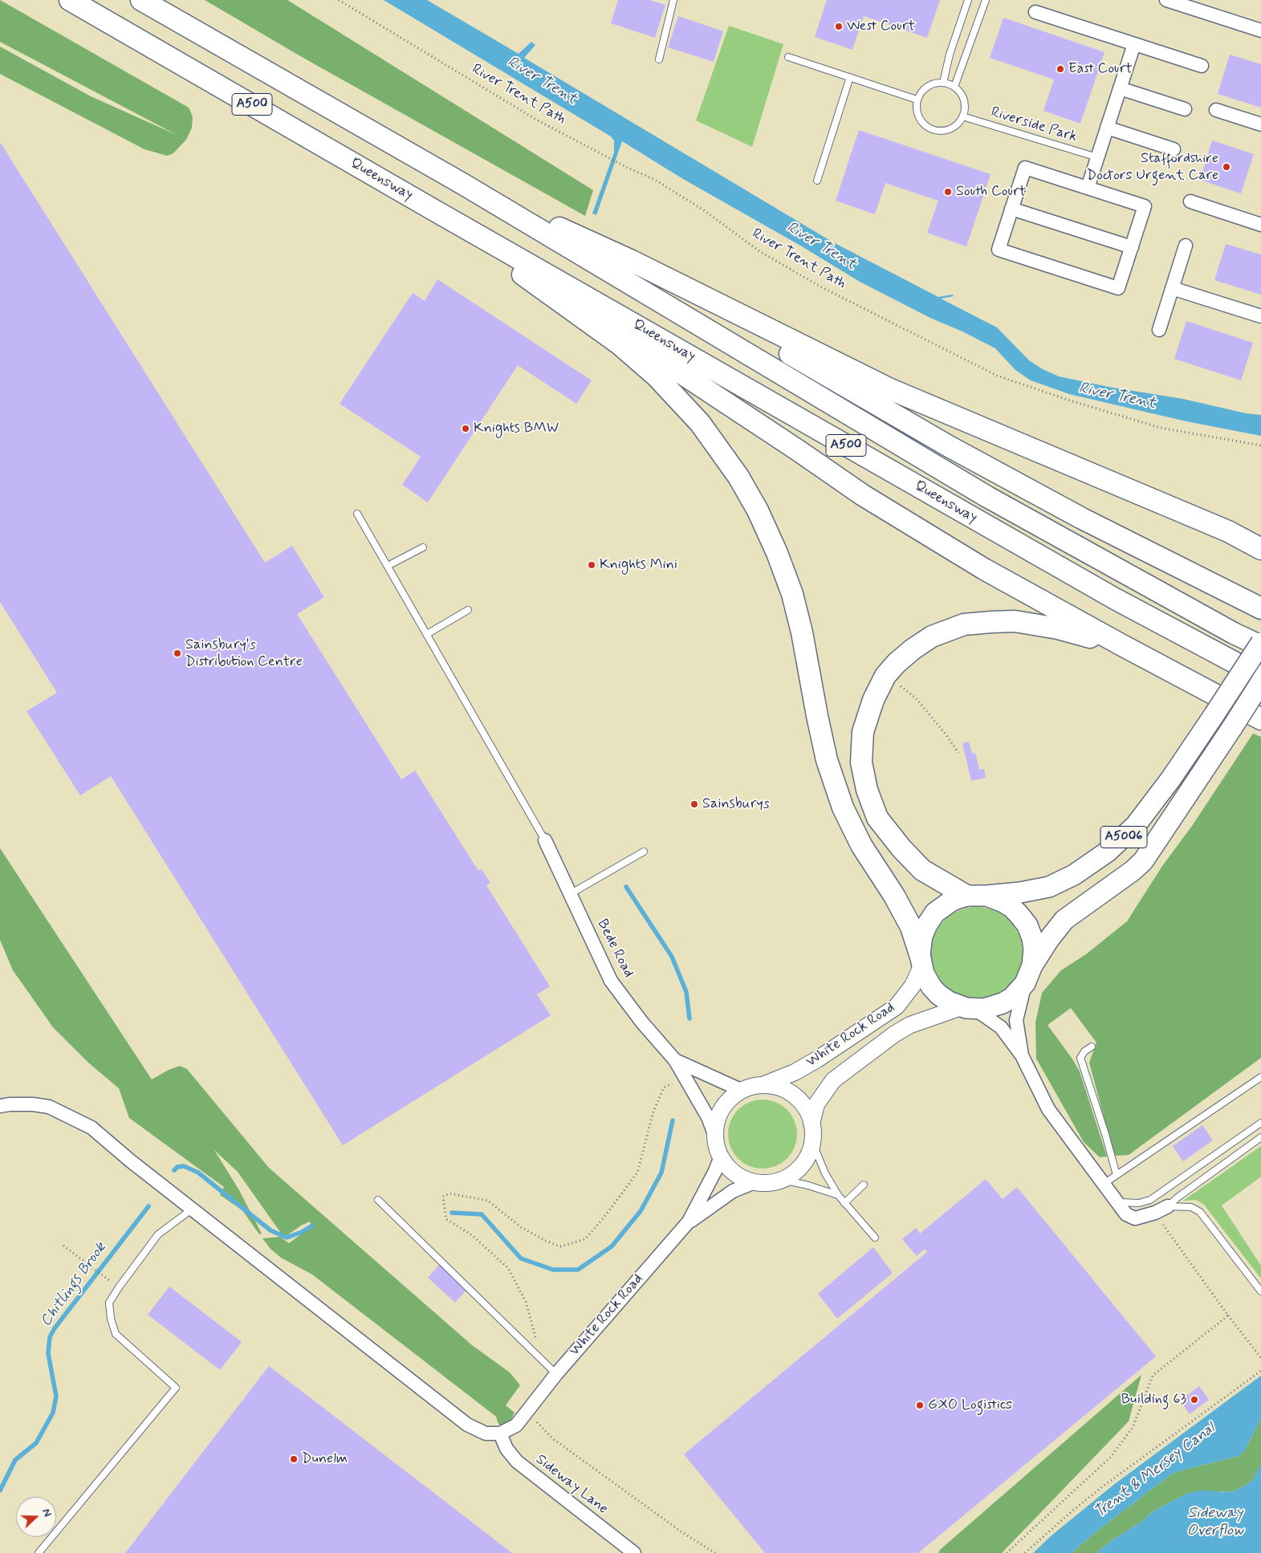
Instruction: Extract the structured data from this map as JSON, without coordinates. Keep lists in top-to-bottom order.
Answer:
{
  "streets": {
    "highway": ["A500", "Queensway"],
    "main road": ["A5006"],
    "street": ["Bede Road", "White Rock Road", "Sideway Lane"],
    "lane": ["Riverside Park"],
    "path": ["River Trent Path"]
  },
  "crossings": [
    ["A5006", "White Rock Road"],
    ["Bede Road", "White Rock Road"],
    ["White Rock Road", "Sideway Lane"]
  ],
  "water": [
    "River Trent",
    "Chitlings Brook",
    "Trent & Mersey Canal",
    "Sideway Overflow"
  ],
  "places": [
    "West Court",
    "East Court",
    "Staffordshire Doctors Urgent Care",
    "South Court",
    "Knights BMW",
    "Knights Mini",
    "Sainsbury's Distribution Centre",
    "Sainsburys",
    "Building 63",
    "GXO Logistics",
    "Dunelm"
  ],
  "north": "right"
}
